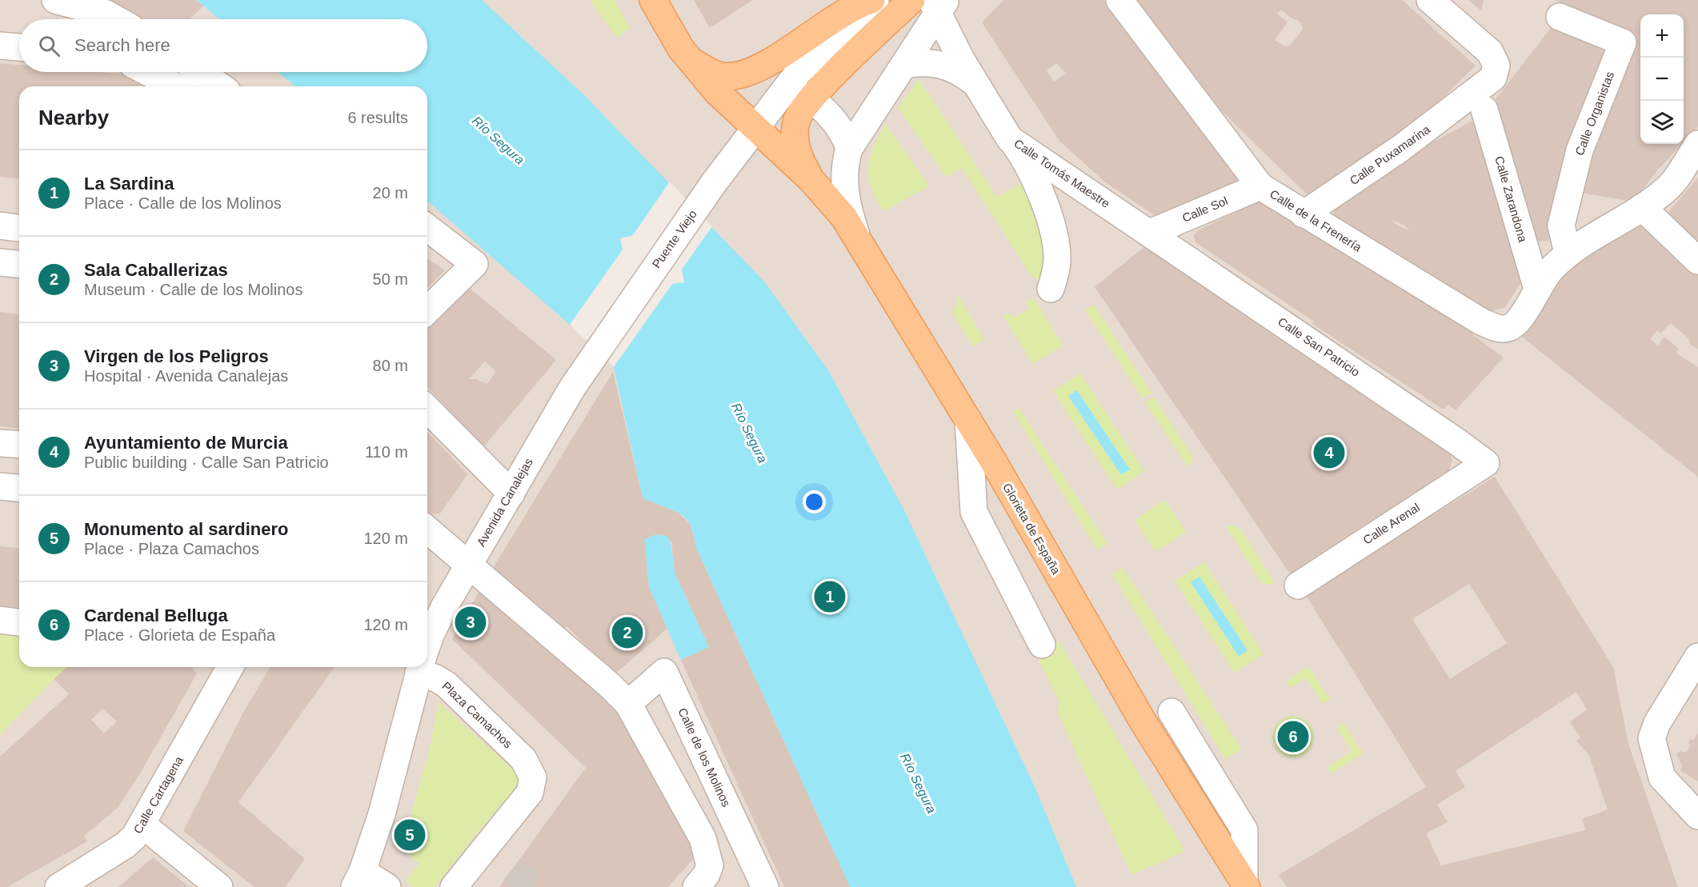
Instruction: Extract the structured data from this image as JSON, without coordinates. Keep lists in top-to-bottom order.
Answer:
{
  "streets": {
    "main road": ["Glorieta de España"],
    "street": [
      "Calle Organistas",
      "Calle Puxamarina",
      "Calle Tomás Maestre",
      "Calle Zarandona",
      "Calle Sol",
      "Calle de la Frenería",
      "Puente Viejo",
      "Calle San Patricio",
      "Avenida Canalejas",
      "Calle Arenal",
      "Plaza Camachos",
      "Calle de los Molinos",
      "Calle Cartagena"
    ]
  },
  "crossings": [
    ["Calle Puxamarina", "Calle Zarandona"],
    ["Calle Puxamarina", "Calle de la Frenería"],
    ["Calle Tomás Maestre", "Calle Sol"],
    ["Calle Tomás Maestre", "Calle San Patricio"],
    ["Calle Zarandona", "Calle de la Frenería"],
    ["Calle Sol", "Calle de la Frenería"],
    ["Calle Sol", "Calle San Patricio"],
    ["Puente Viejo", "Avenida Canalejas"],
    ["Calle San Patricio", "Calle Arenal"]
  ],
  "water": ["Río Segura"],
  "page": {
    "map_buttons": ["+", "−"],
    "search": "Search here",
    "heading": ["Nearby", "6 results"],
    "list": [
      {
        "mark": "1",
        "name": "La Sardina",
        "note": "Place · Calle de los Molinos",
        "value": "20 m"
      },
      {
        "mark": "2",
        "name": "Sala Caballerizas",
        "note": "Museum · Calle de los Molinos",
        "value": "50 m"
      },
      {
        "mark": "3",
        "name": "Virgen de los Peligros",
        "note": "Hospital · Avenida Canalejas",
        "value": "80 m"
      },
      {
        "mark": "4",
        "name": "Ayuntamiento de Murcia",
        "note": "Public building · Calle San Patricio",
        "value": "110 m"
      },
      {
        "mark": "5",
        "name": "Monumento al sardinero",
        "note": "Place · Plaza Camachos",
        "value": "120 m"
      },
      {
        "mark": "6",
        "name": "Cardenal Belluga",
        "note": "Place · Glorieta de España",
        "value": "120 m"
      }
    ],
    "pins": [
      "4",
      "1",
      "3",
      "2",
      "6",
      "5"
    ]
  }
}
